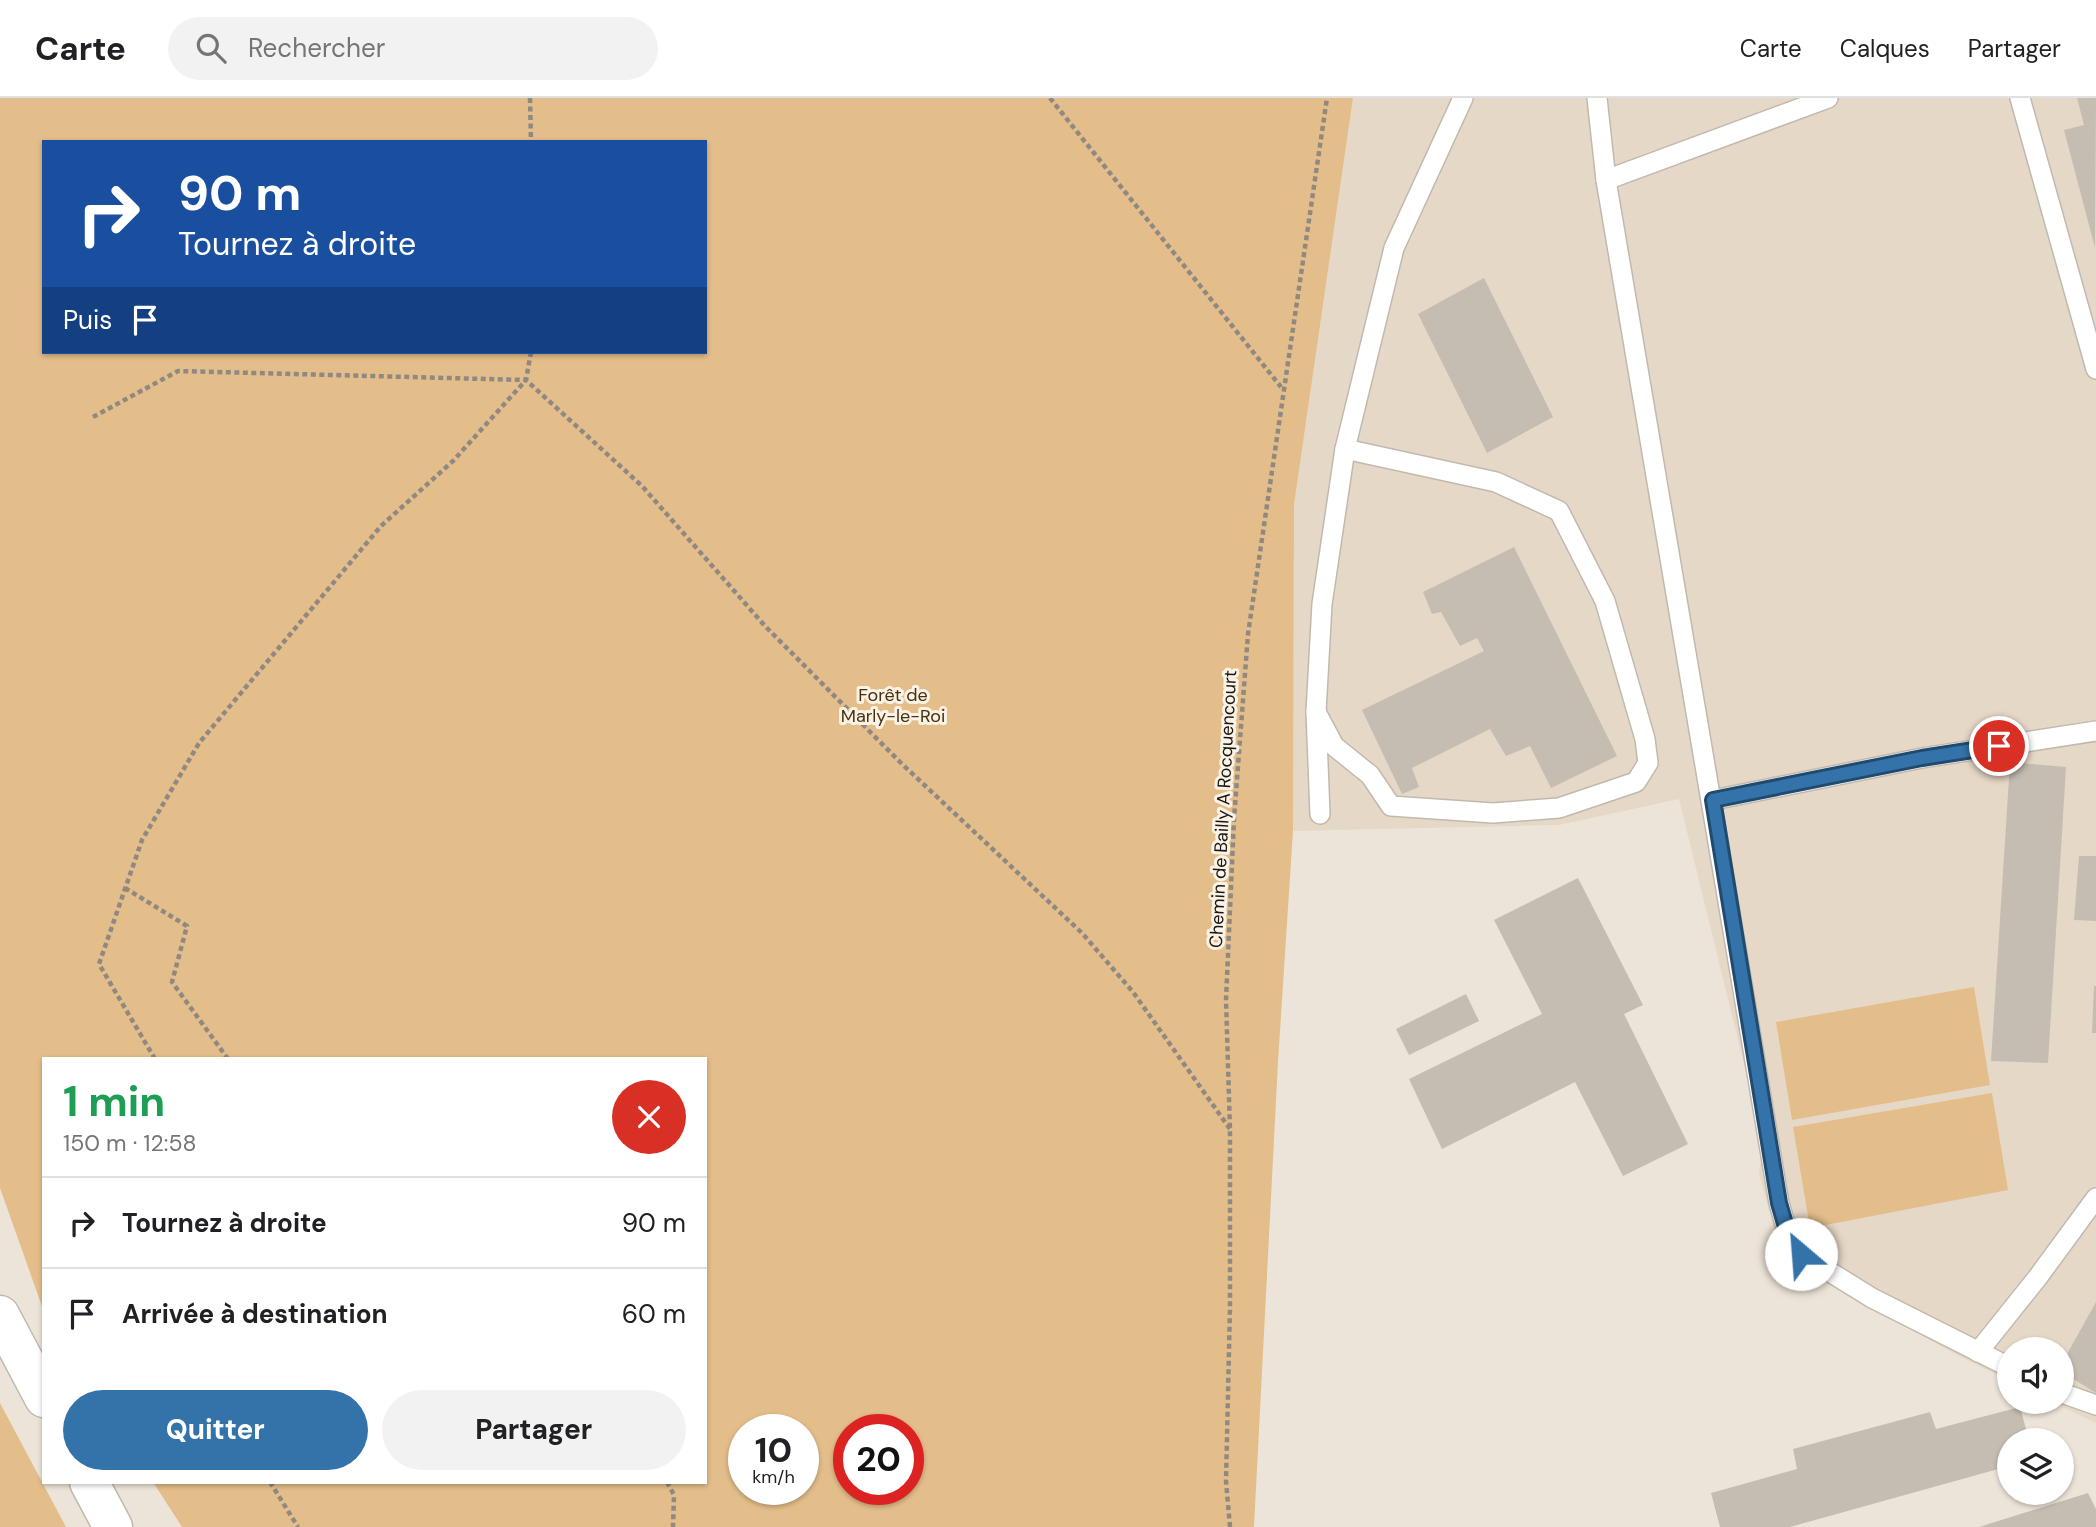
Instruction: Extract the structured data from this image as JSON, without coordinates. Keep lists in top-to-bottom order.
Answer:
{
  "streets": {
    "path": ["Chemin de Bailly A Rocquencourt"]
  },
  "parks": ["Forêt de Marly-le-Roi"],
  "page": {
    "header": "Carte",
    "search": "Rechercher",
    "nav": ["Carte", "Calques", "Partager"],
    "turn": ["90 m", "Tournez à droite"],
    "then": "Puis",
    "heading": ["1 min", "150 m · 12:58"],
    "list": [
      {
        "name": "Tournez à droite",
        "value": "90 m"
      },
      {
        "name": "Arrivée à destination",
        "value": "60 m"
      }
    ],
    "buttons": ["Quitter", "Partager"],
    "speed": "10 km/h",
    "limit": "20"
  }
}
